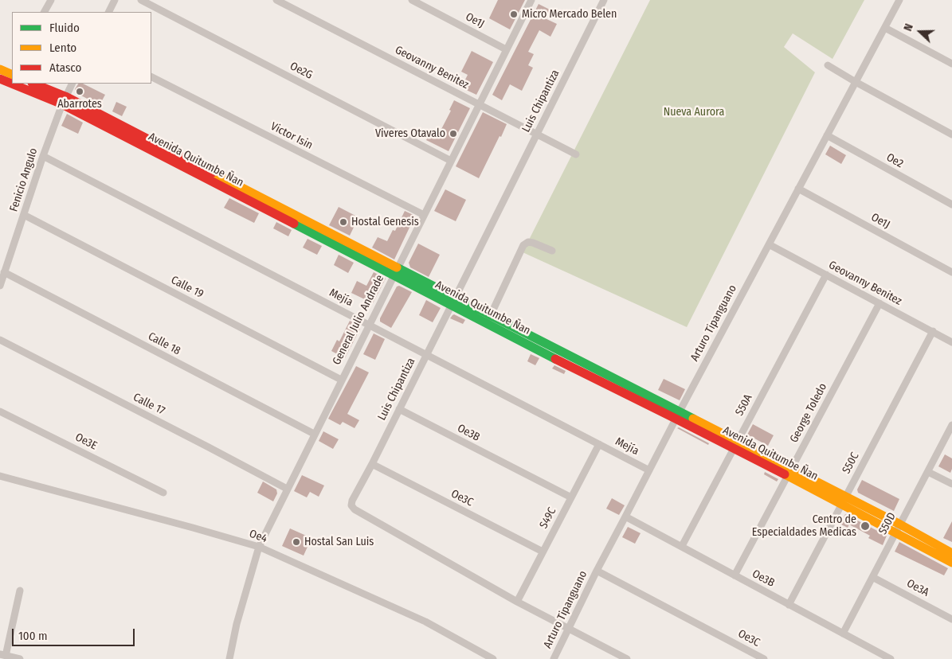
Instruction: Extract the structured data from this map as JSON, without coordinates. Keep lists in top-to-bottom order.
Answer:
{
  "streets": {
    "street": [
      "Oe1J",
      "Geovanny Benitez",
      "Oe2G",
      "Luis Chipantiza",
      "Victor Isin",
      "Avenida Quitumbe Ñan",
      "Oe2",
      "Fenicio Angulo",
      "Calle 19",
      "Mejía",
      "General Julio Andrade",
      "Arturo Tipanguano",
      "Calle 18",
      "Calle 17",
      "S50A",
      "George Toledo",
      "Oe3B",
      "Oe3E",
      "S50C",
      "Oe3C",
      "S49C",
      "S50D",
      "Oe4",
      "Oe3A"
    ]
  },
  "crossings": [
    ["Oe1J", "General Julio Andrade"],
    ["Oe1J", "Arturo Tipanguano"],
    ["Geovanny Benitez", "Luis Chipantiza"],
    ["Geovanny Benitez", "General Julio Andrade"],
    ["Geovanny Benitez", "Arturo Tipanguano"],
    ["Geovanny Benitez", "S50A"],
    ["Geovanny Benitez", "George Toledo"],
    ["Geovanny Benitez", "S50C"],
    ["Oe2G", "General Julio Andrade"],
    ["Luis Chipantiza", "Avenida Quitumbe Ñan"],
    ["Luis Chipantiza", "Mejía"],
    ["Luis Chipantiza", "Arturo Tipanguano"],
    ["Luis Chipantiza", "Oe3B"],
    ["Luis Chipantiza", "Oe3C"],
    ["Luis Chipantiza", "S49C"],
    ["Victor Isin", "General Julio Andrade"],
    ["Avenida Quitumbe Ñan", "Fenicio Angulo"],
    ["Avenida Quitumbe Ñan", "General Julio Andrade"],
    ["Avenida Quitumbe Ñan", "Arturo Tipanguano"],
    ["Avenida Quitumbe Ñan", "S50A"],
    ["Avenida Quitumbe Ñan", "George Toledo"],
    ["Avenida Quitumbe Ñan", "S50C"],
    ["Avenida Quitumbe Ñan", "S50D"],
    ["Oe2", "Arturo Tipanguano"],
    ["Fenicio Angulo", "Calle 19"],
    ["Fenicio Angulo", "Mejía"],
    ["Fenicio Angulo", "Calle 18"],
    ["Calle 19", "General Julio Andrade"],
    ["Mejía", "General Julio Andrade"],
    ["Mejía", "Arturo Tipanguano"],
    ["Mejía", "S49C"],
    ["General Julio Andrade", "Calle 18"],
    ["General Julio Andrade", "Calle 17"],
    ["General Julio Andrade", "Oe4"],
    ["Arturo Tipanguano", "Oe3B"],
    ["Arturo Tipanguano", "Oe3C"],
    ["S50A", "Oe3B"],
    ["George Toledo", "Oe3B"],
    ["Oe3B", "S50C"],
    ["Oe3B", "S49C"],
    ["Oe3B", "S50D"],
    ["Oe3C", "S49C"],
    ["S50D", "Oe3A"]
  ],
  "parks": ["Nueva Aurora"],
  "places": [
    "Micro Mercado Belen",
    "Abarrotes",
    "Viveres Otavalo",
    "Hostal Genesis",
    "Centro de Especialdades Medicas",
    "Hostal San Luis"
  ],
  "legend": ["Fluido", "Lento", "Atasco"],
  "scale_bar": "100 m",
  "north": "left"
}
